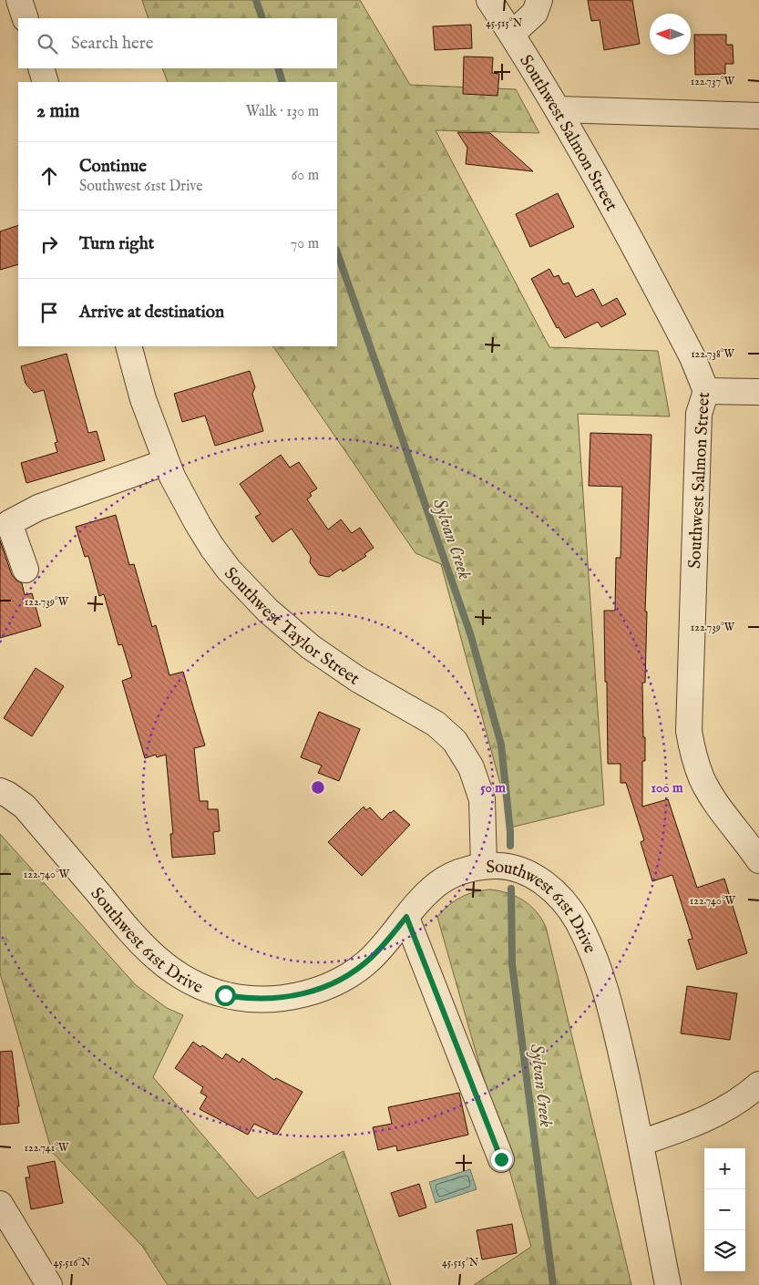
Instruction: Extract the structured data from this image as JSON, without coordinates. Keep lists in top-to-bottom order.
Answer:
{
  "streets": {
    "street": ["Southwest Salmon Street", "Southwest Taylor Street", "Southwest 61st Drive"]
  },
  "crossings": [
    ["Southwest Taylor Street", "Southwest 61st Drive"]
  ],
  "water": ["Sylvan Creek"],
  "north": "left",
  "page": {
    "search": "Search here",
    "heading": ["2 min", "Walk · 130 m"],
    "list": [
      ["Continue", "Southwest 61st Drive", "60 m"],
      ["Turn right", "70 m"],
      "Arrive at destination"
    ],
    "map_buttons": ["+", "−"]
  },
  "coordinates": [
    "45.515°N",
    "122.737°W",
    "122.738°W",
    "122.739°W",
    "122.740°W",
    "122.741°W",
    "45.516°N"
  ],
  "rings": ["50 m", "100 m"]
}
